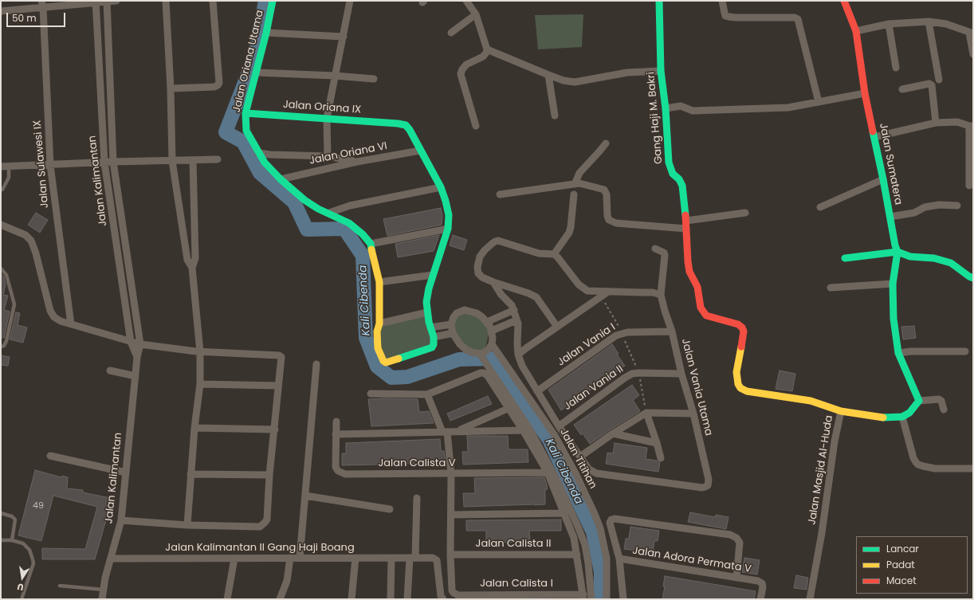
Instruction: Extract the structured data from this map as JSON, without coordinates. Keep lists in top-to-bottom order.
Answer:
{
  "streets": {
    "street": [
      "Jalan Oriana Utama",
      "Jalan Oriana IX",
      "Gang Haji M. Bakri",
      "Jalan Oriana VI",
      "Jalan Sulawesi IX",
      "Jalan Sumatera",
      "Jalan Kalimantan",
      "Jalan Vania I",
      "Jalan Vania Utama",
      "Jalan Vania II",
      "Jalan Titihan",
      "Jalan Calista V",
      "Jalan Masjid Al-Huda",
      "Jalan Calista II",
      "Jalan Kalimantan II Gang Haji Boang",
      "Jalan Adora Permata V",
      "Jalan Calista I"
    ]
  },
  "crossings": [
    ["Jalan Oriana Utama", "Jalan Oriana IX"],
    ["Jalan Oriana Utama", "Jalan Oriana VI"],
    ["Jalan Oriana IX", "Jalan Oriana VI"],
    ["Gang Haji M. Bakri", "Jalan Masjid Al-Huda"],
    ["Jalan Kalimantan", "Jalan Kalimantan II Gang Haji Boang"],
    ["Jalan Vania I", "Jalan Vania Utama"],
    ["Jalan Vania Utama", "Jalan Vania II"],
    ["Jalan Calista V", "Jalan Calista I"],
    ["Jalan Calista II", "Jalan Calista I"]
  ],
  "water": ["Kali Cibenda"],
  "house_numbers": ["49"],
  "legend": ["Lancar", "Padat", "Macet"],
  "scale_bar": "50 m",
  "north": "bottom"
}
